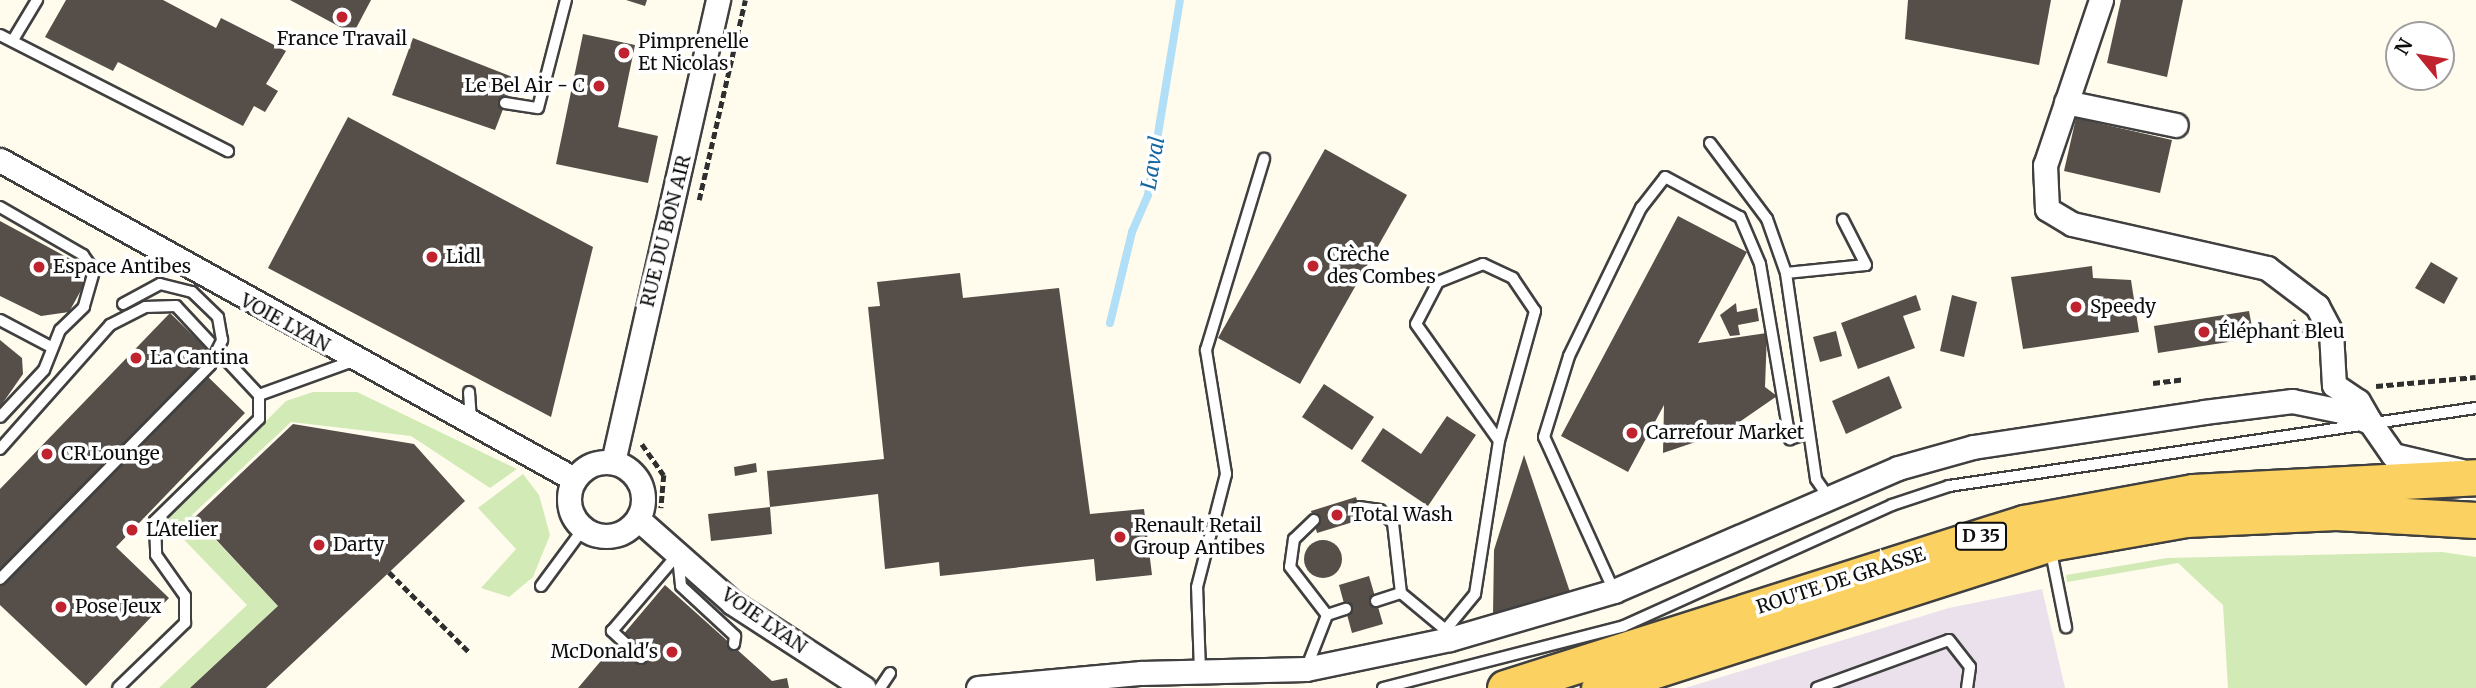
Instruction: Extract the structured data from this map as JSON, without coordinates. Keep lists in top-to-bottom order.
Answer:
{
  "streets": {
    "main road": ["D 35", "ROUTE DE GRASSE"],
    "street": ["RUE DU BON AIR", "VOIE LYAN"]
  },
  "crossings": [
    ["RUE DU BON AIR", "VOIE LYAN"]
  ],
  "water": ["Laval"],
  "places": [
    "France Travail",
    "Pimprenelle Et Nicolas",
    "Le Bel Air - C",
    "Lidl",
    "Crèche des Combes",
    "Espace Antibes",
    "Speedy",
    "Éléphant Bleu",
    "La Cantina",
    "Carrefour Market",
    "CR Lounge",
    "Total Wash",
    "L'Atelier",
    "Renault Retail Group Antibes",
    "Darty",
    "Pose Jeux",
    "McDonald's"
  ],
  "north": "top left"
}
